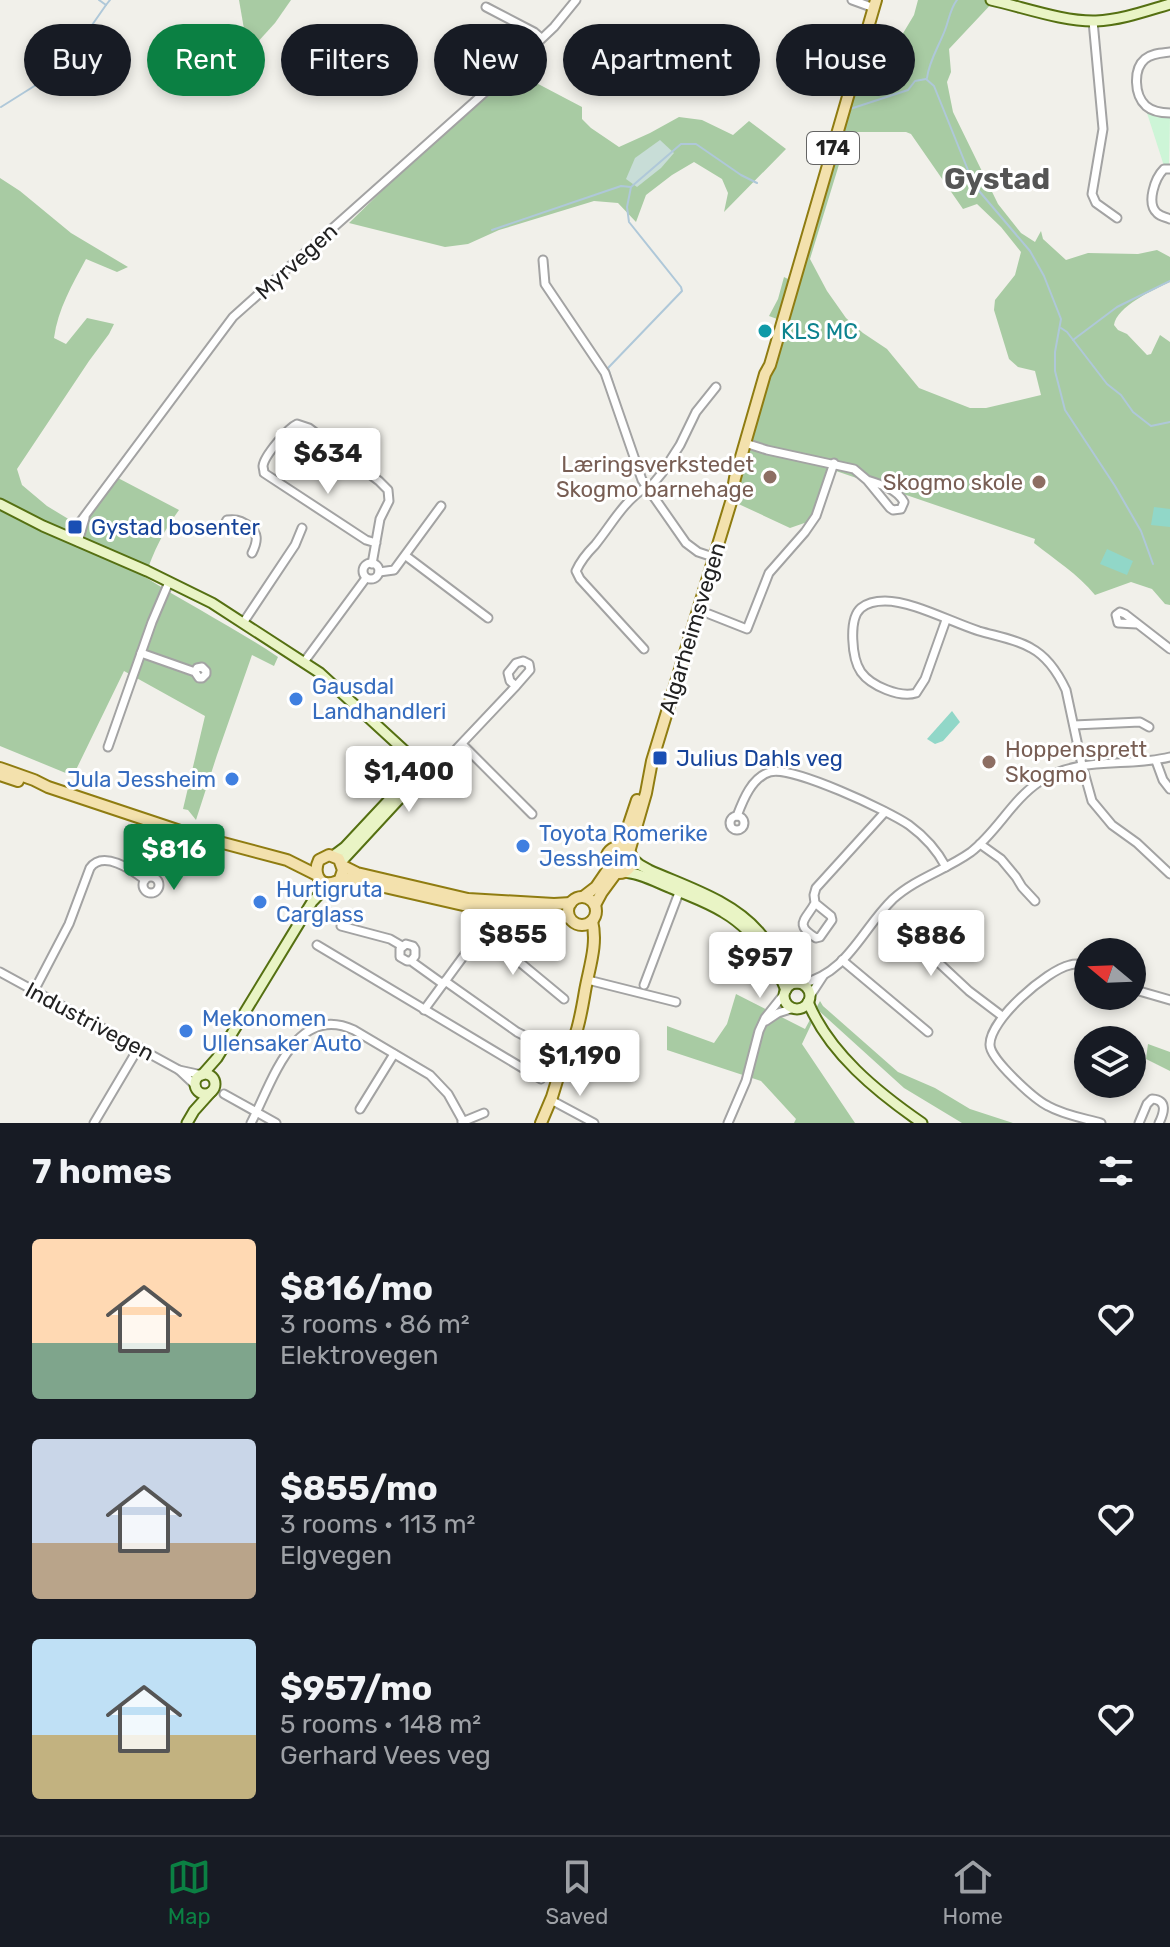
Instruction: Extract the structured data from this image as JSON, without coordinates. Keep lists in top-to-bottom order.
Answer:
{
  "streets": {
    "main road": ["174", "Algarheimsvegen"],
    "street": ["Myrvegen", "Industrivegen"]
  },
  "crossings": [
    ["174", "Algarheimsvegen"]
  ],
  "districts": ["Gystad"],
  "places": {
    "other": [
      "KLS MC",
      "Læringsverkstedet Skogmo barnehage",
      "Skogmo skole",
      "Gausdal Landhandleri",
      "Hoppensprett Skogmo",
      "Jula Jessheim",
      "Toyota Romerike Jessheim",
      "Hurtigruta Carglass",
      "Mekonomen Ullensaker Auto"
    ],
    "transit": ["Gystad bosenter", "Julius Dahls veg"]
  },
  "north": "left",
  "page": {
    "chip": [
      "Buy",
      "Rent",
      "Filters",
      "New",
      "Apartment",
      "House"
    ],
    "price": [
      "$634",
      "$1,400",
      "$816",
      "$855",
      "$886",
      "$957",
      "$1,190"
    ],
    "heading": "7 homes",
    "list": [
      {
        "name": "$816/mo",
        "note": "3 rooms · 86 m² · Elektrovegen"
      },
      {
        "name": "$855/mo",
        "note": "3 rooms · 113 m² · Elgvegen"
      },
      {
        "name": "$957/mo",
        "note": "5 rooms · 148 m² · Gerhard Vees veg"
      }
    ],
    "tabs": ["Map", "Saved", "Home"]
  }
}
